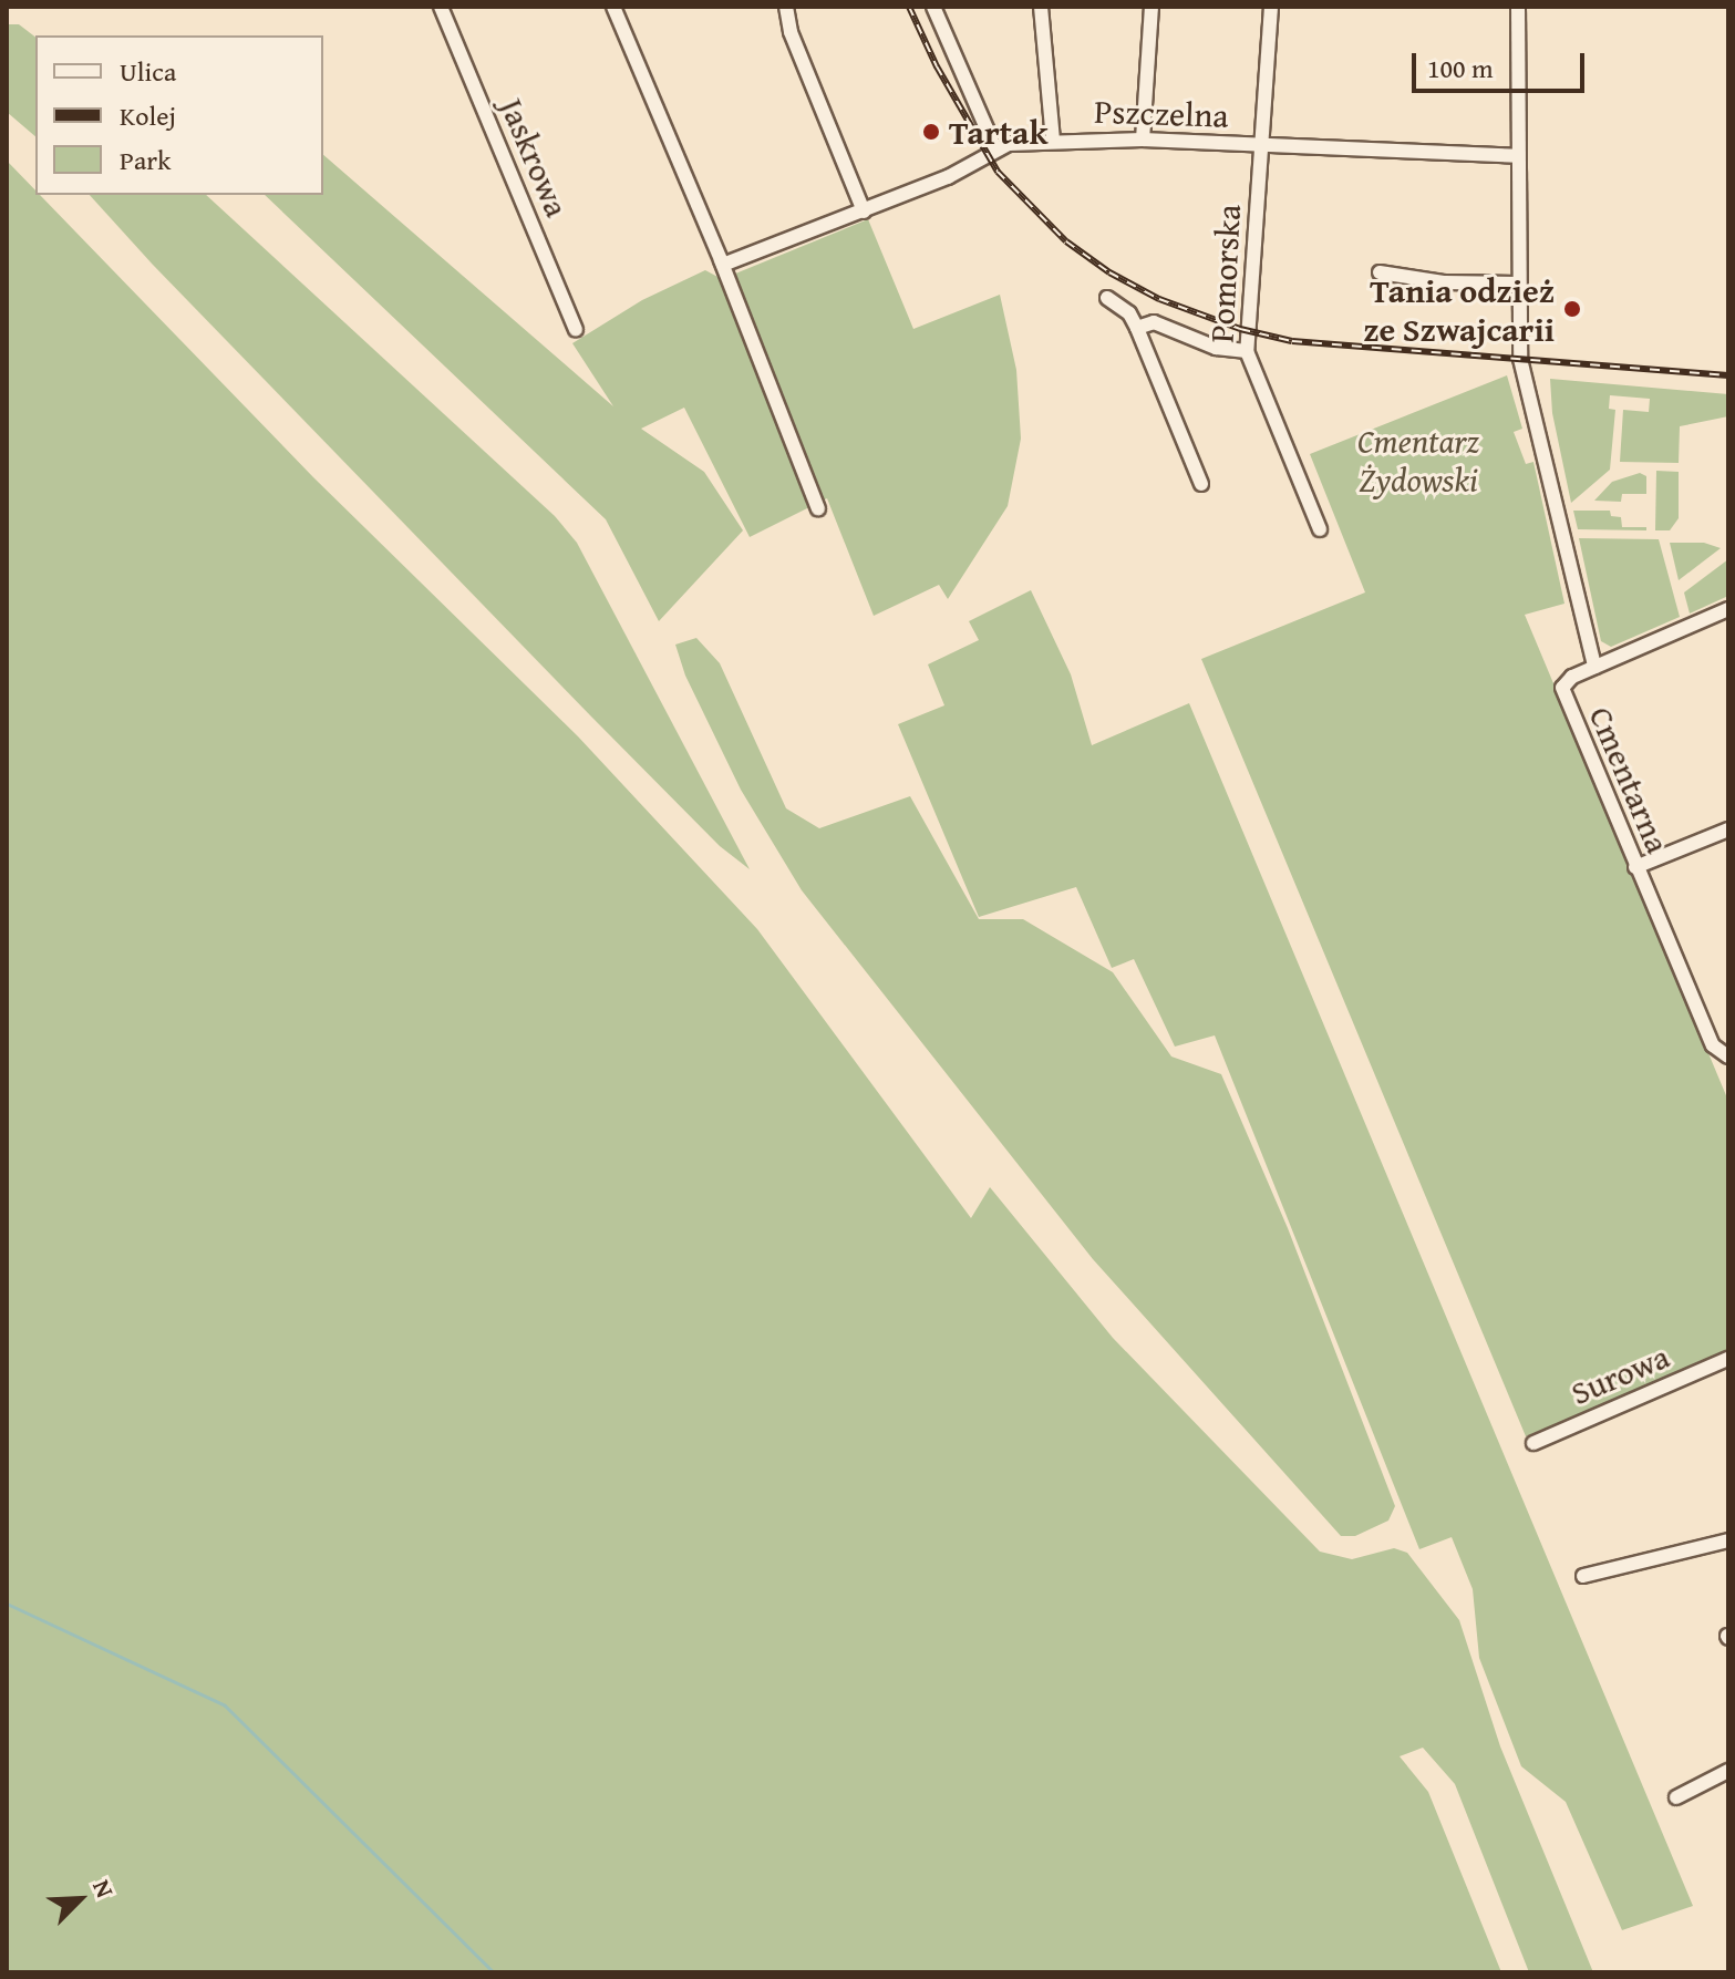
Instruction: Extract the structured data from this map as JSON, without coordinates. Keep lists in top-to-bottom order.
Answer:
{
  "streets": {
    "street": [
      "Pszczelna",
      "Jaskrowa",
      "Pomorska",
      "Cmentarna",
      "Surowa"
    ]
  },
  "crossings": [
    ["Pszczelna", "Pomorska"]
  ],
  "parks": ["Cmentarz Żydowski"],
  "places": ["Tartak", "Tania odzież ze Szwajcarii"],
  "legend": ["Ulica", "Kolej", "Park"],
  "scale_bar": "100 m",
  "north": "top right"
}
